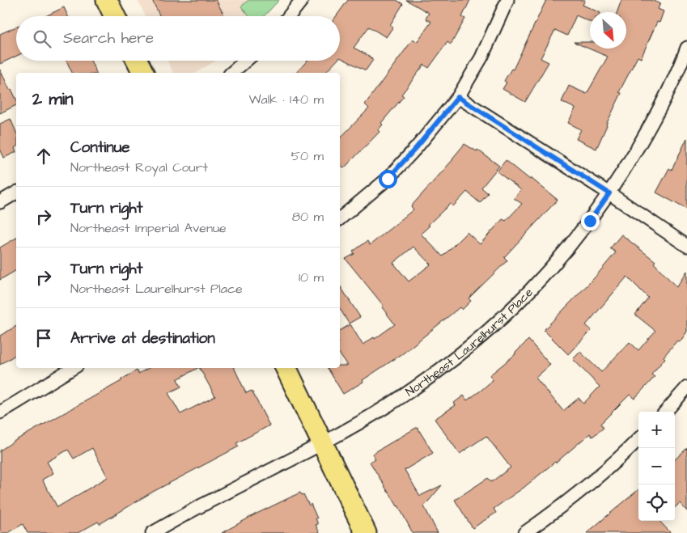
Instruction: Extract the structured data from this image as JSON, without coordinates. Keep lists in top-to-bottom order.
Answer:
{
  "streets": {
    "street": ["Northeast Laurelhurst Place"]
  },
  "north": "bottom right",
  "page": {
    "search": "Search here",
    "heading": ["2 min", "Walk · 140 m"],
    "list": [
      ["Continue", "Northeast Royal Court", "50 m"],
      ["Turn right", "Northeast Imperial Avenue", "80 m"],
      ["Turn right", "Northeast Laurelhurst Place", "10 m"],
      "Arrive at destination"
    ],
    "map_buttons": ["+", "−"]
  }
}
